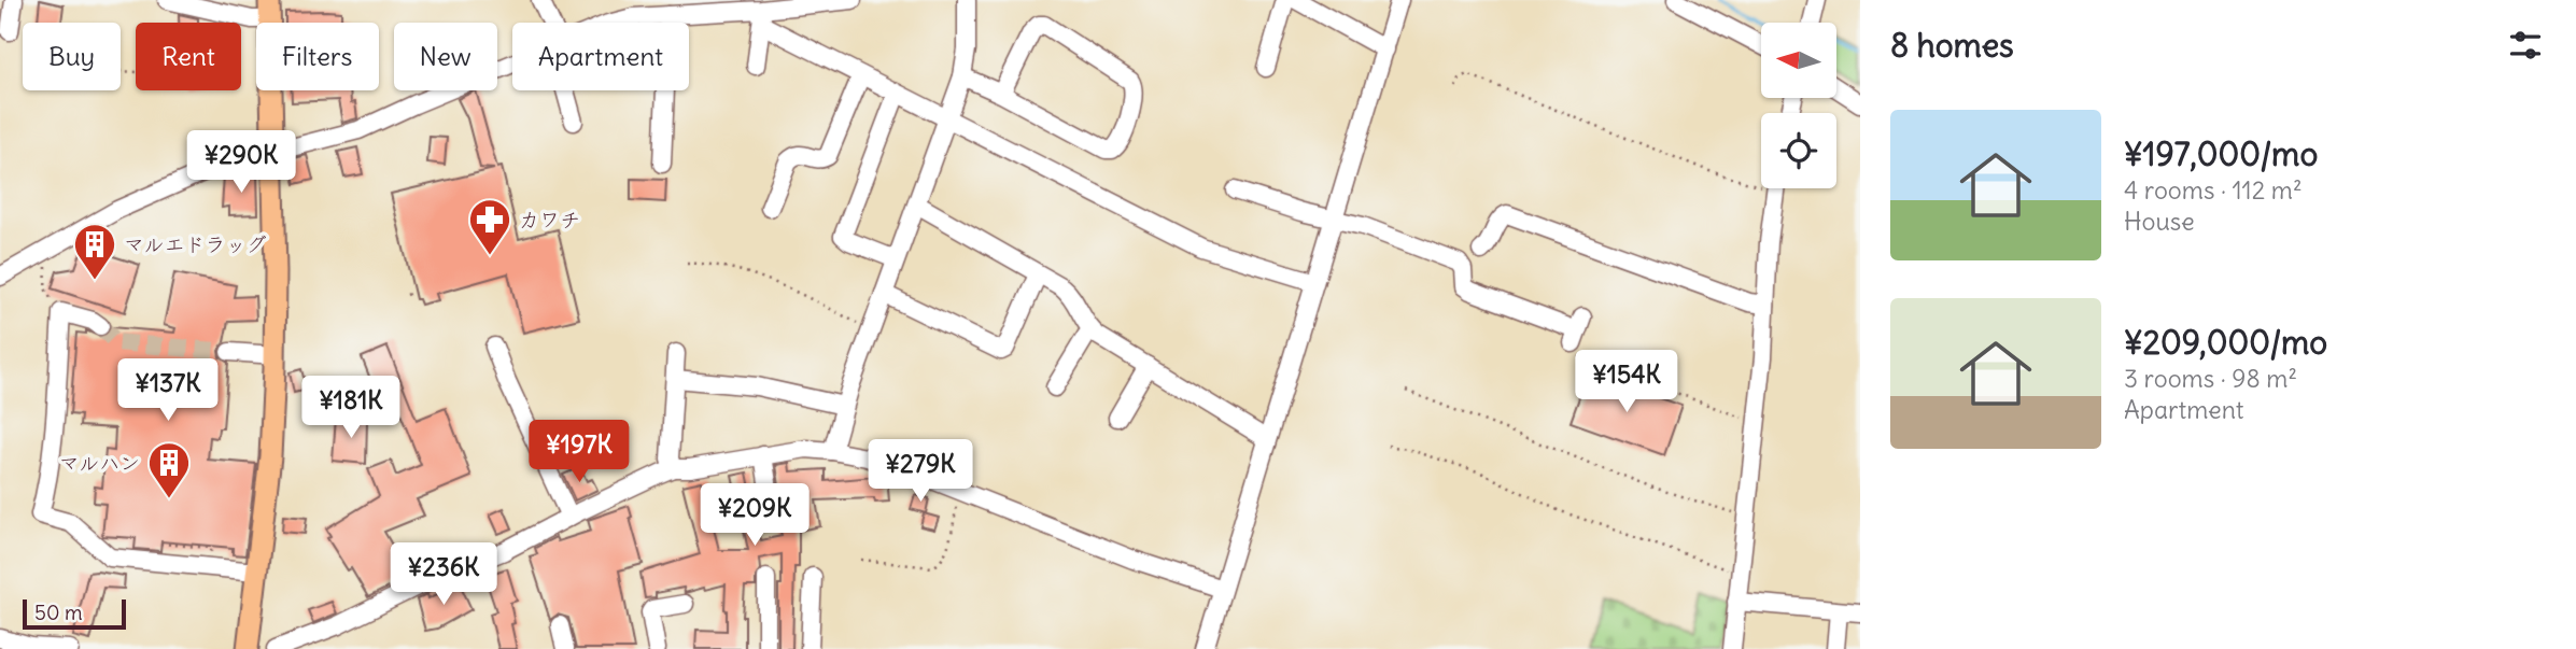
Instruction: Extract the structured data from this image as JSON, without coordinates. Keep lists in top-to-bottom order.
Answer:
{
  "places": {
    "pharmacy": ["カワチ"],
    "building": ["マルエドラッグ", "マルハン"]
  },
  "scale_bar": "50 m",
  "north": "left",
  "page": {
    "heading": "8 homes",
    "chip": [
      "Buy",
      "Rent",
      "Filters",
      "New",
      "Apartment"
    ],
    "list": [
      {
        "name": "¥197,000/mo",
        "note": "4 rooms · 112 m² · House"
      },
      {
        "name": "¥209,000/mo",
        "note": "3 rooms · 98 m² · Apartment"
      }
    ],
    "price": [
      "¥290K",
      "¥154K",
      "¥137K",
      "¥181K",
      "¥197K",
      "¥279K",
      "¥209K",
      "¥236K"
    ],
    "scale": "50 m"
  }
}
